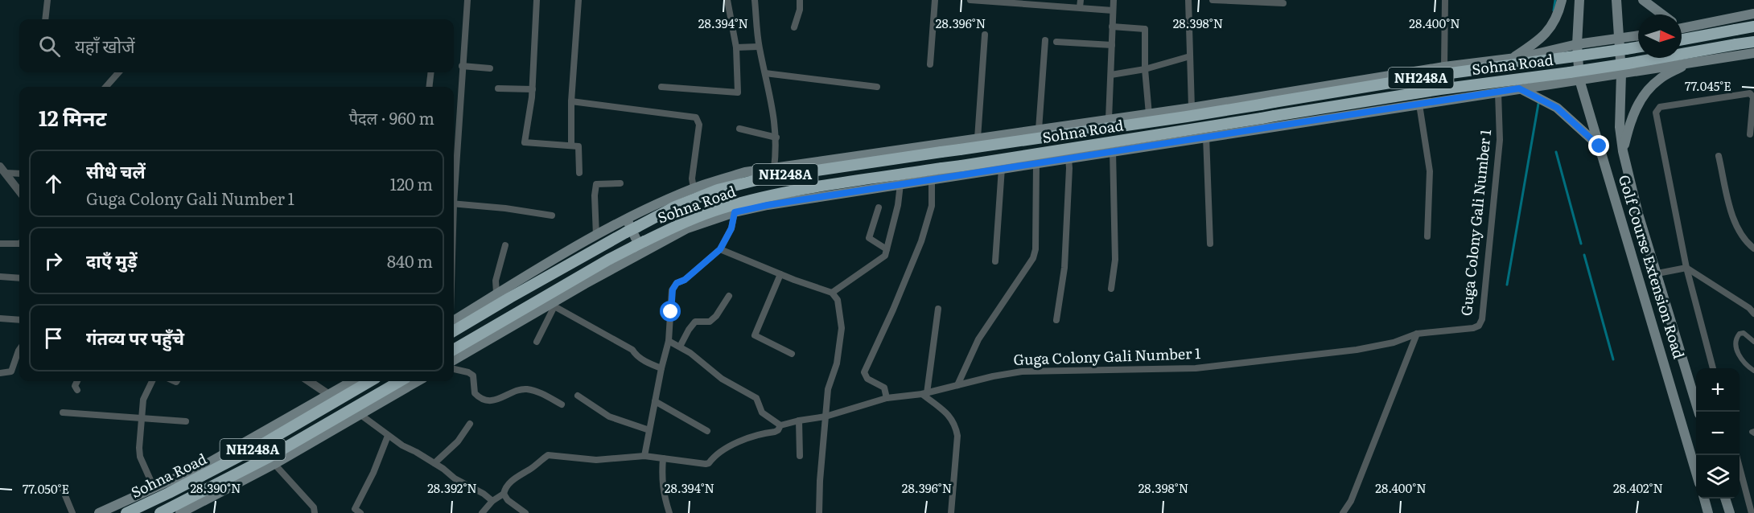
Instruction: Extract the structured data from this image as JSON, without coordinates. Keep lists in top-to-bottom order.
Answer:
{
  "streets": {
    "highway": ["Sohna Road", "NH248A"],
    "main road": ["Golf Course Extension Road"],
    "street": ["Guga Colony Gali Number 1"]
  },
  "north": "right",
  "page": {
    "search": "यहाँ खोजें",
    "heading": ["12 मिनट", "पैदल · 960 m"],
    "list": [
      ["सीधे चलें", "Guga Colony Gali Number 1", "120 m"],
      ["दाएँ मुड़ें", "840 m"],
      "गंतव्य पर पहुँचे"
    ],
    "map_buttons": ["+", "−"]
  },
  "coordinates": [
    "28.394°N",
    "28.396°N",
    "28.398°N",
    "28.400°N",
    "77.045°E",
    "28.390°N",
    "28.392°N",
    "28.402°N",
    "77.050°E"
  ]
}
